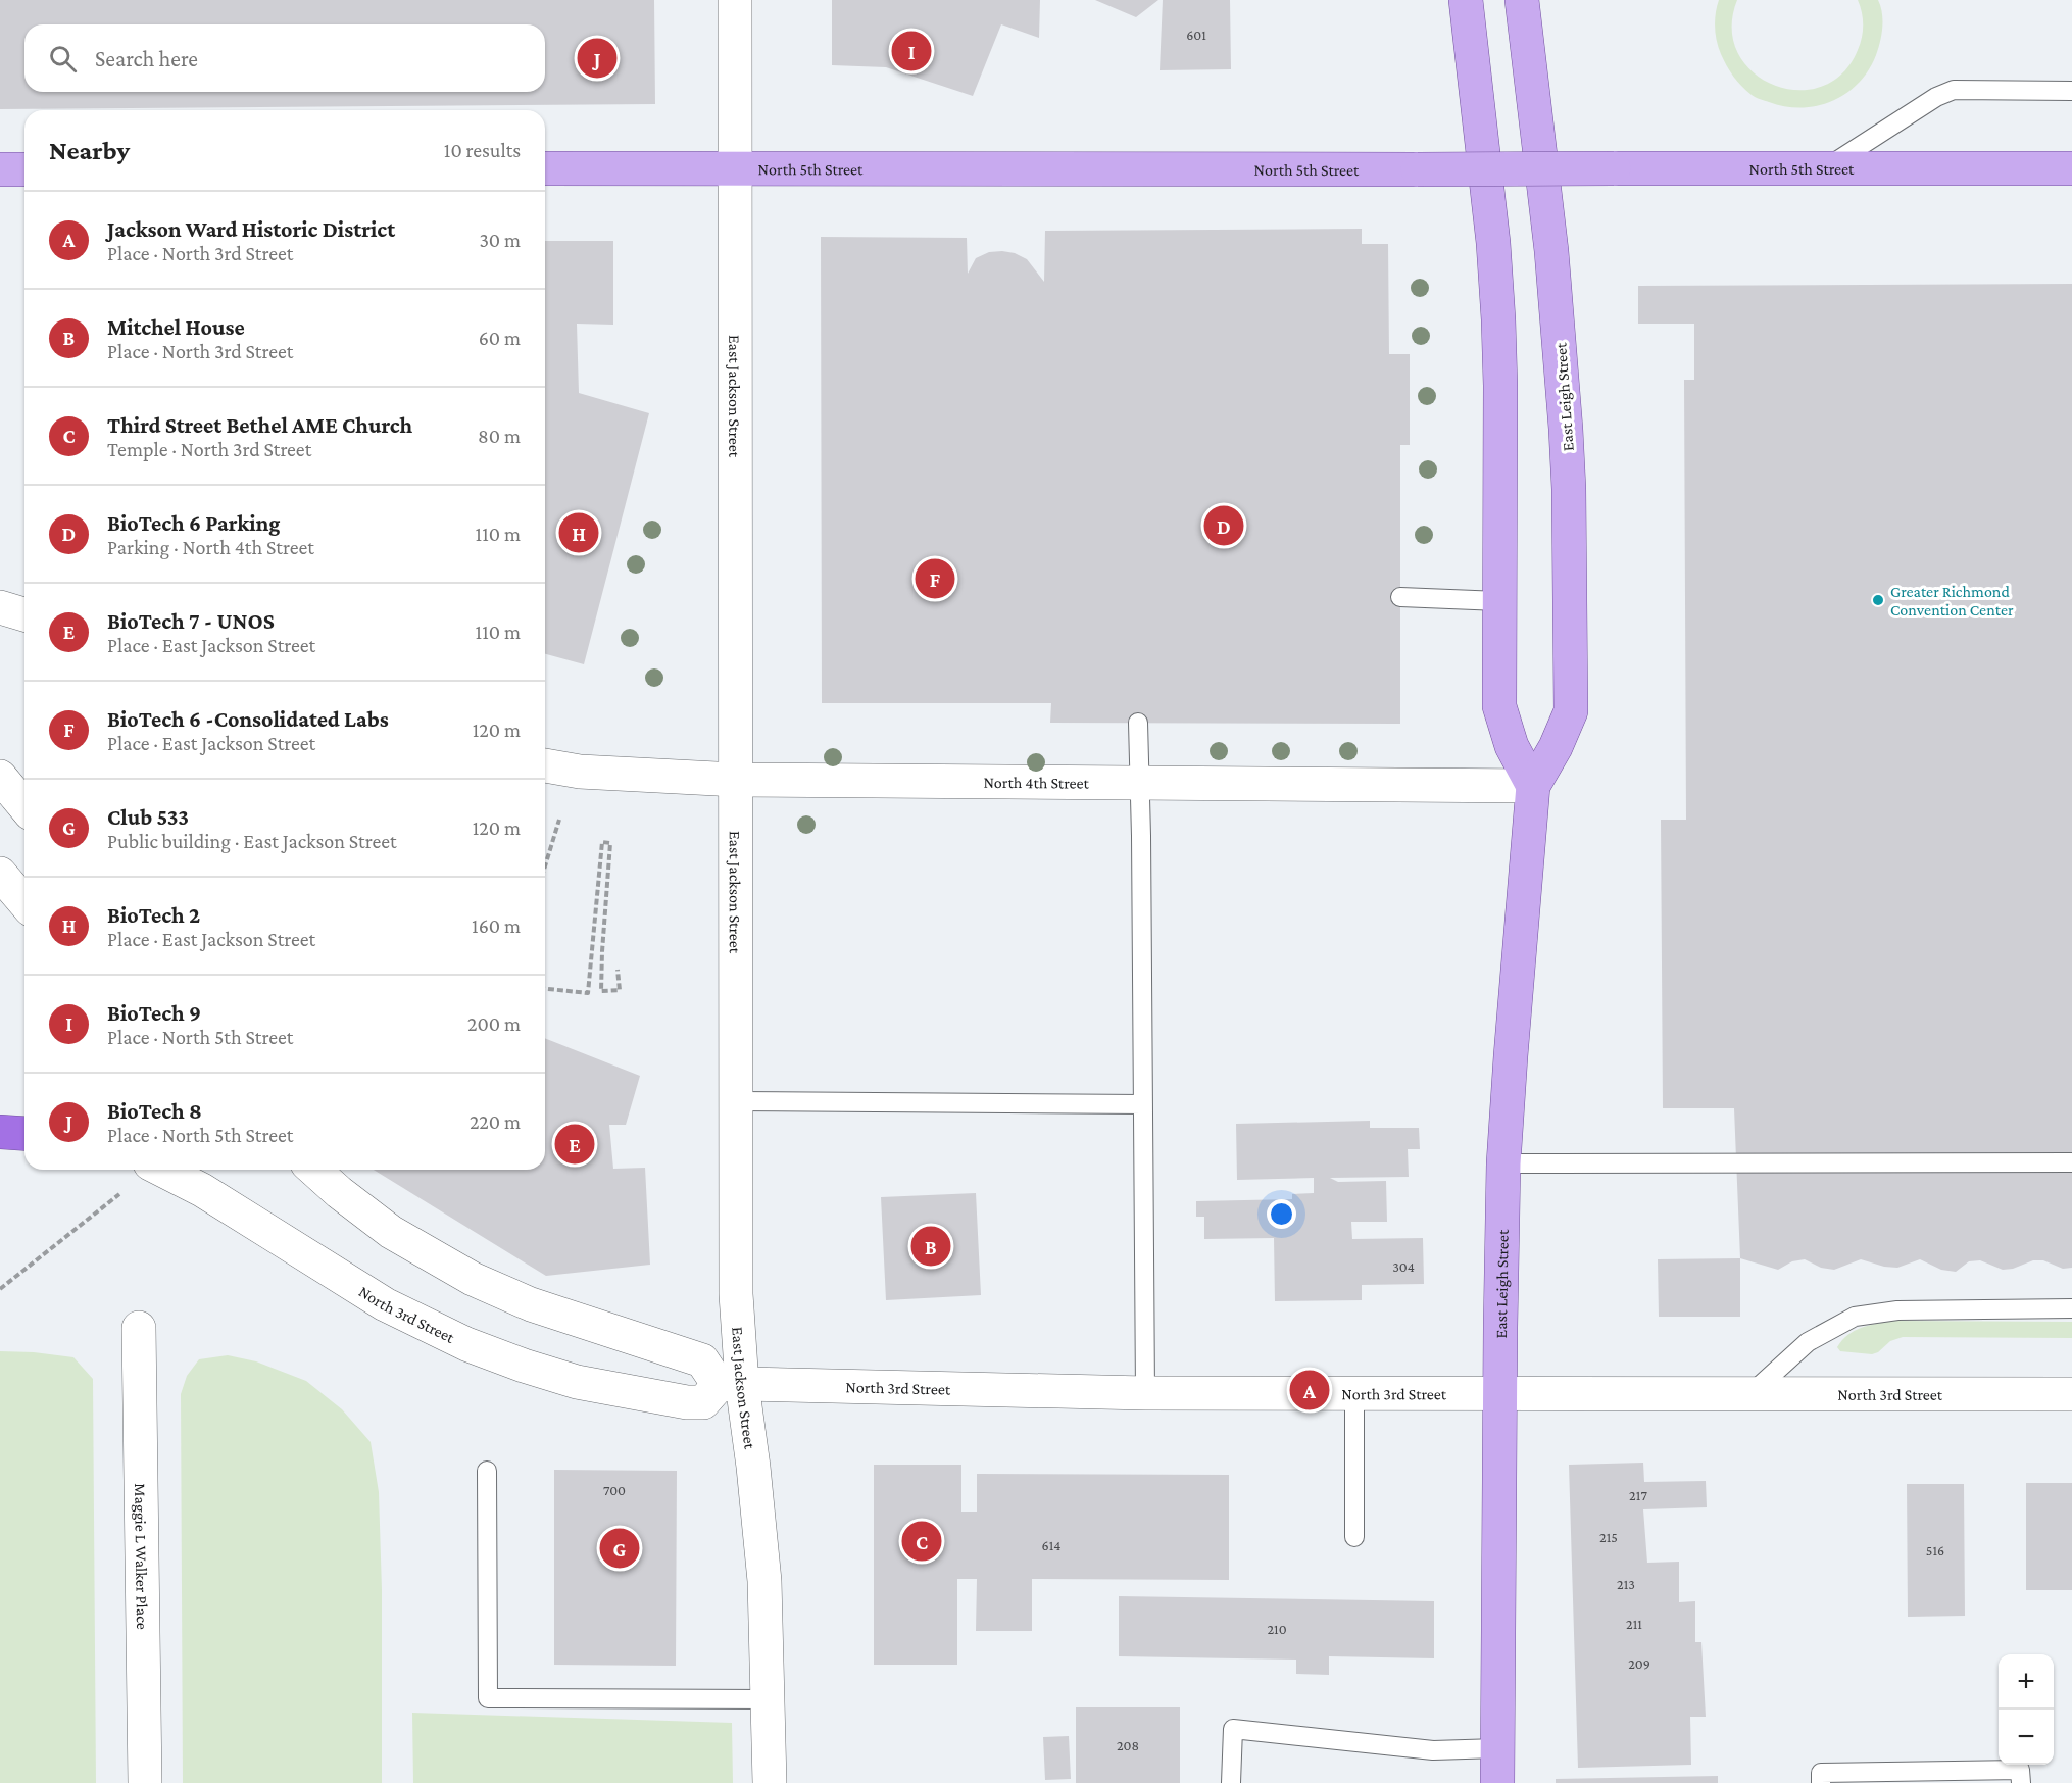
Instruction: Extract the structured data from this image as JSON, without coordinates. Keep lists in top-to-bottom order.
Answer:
{
  "streets": {
    "main road": ["North 5th Street", "East Leigh Street"],
    "street": [
      "East Jackson Street",
      "North 4th Street",
      "North 3rd Street",
      "Maggie L Walker Place"
    ]
  },
  "crossings": [
    ["North 5th Street", "East Jackson Street"],
    ["East Jackson Street", "North 4th Street"],
    ["East Jackson Street", "North 3rd Street"],
    ["East Leigh Street", "North 4th Street"],
    ["East Leigh Street", "North 3rd Street"]
  ],
  "places": ["Greater Richmond Convention Center"],
  "house_numbers": [
    "601",
    "304",
    "700",
    "217",
    "215",
    "614",
    "516",
    "213",
    "211",
    "210",
    "209",
    "208"
  ],
  "page": {
    "search": "Search here",
    "pins": [
      "I",
      "J",
      "D",
      "H",
      "F",
      "E",
      "B",
      "A",
      "C",
      "G"
    ],
    "heading": ["Nearby", "10 results"],
    "list": [
      {
        "mark": "A",
        "name": "Jackson Ward Historic District",
        "note": "Place · North 3rd Street",
        "value": "30 m"
      },
      {
        "mark": "B",
        "name": "Mitchel House",
        "note": "Place · North 3rd Street",
        "value": "60 m"
      },
      {
        "mark": "C",
        "name": "Third Street Bethel AME Church",
        "note": "Temple · North 3rd Street",
        "value": "80 m"
      },
      {
        "mark": "D",
        "name": "BioTech 6 Parking",
        "note": "Parking · North 4th Street",
        "value": "110 m"
      },
      {
        "mark": "E",
        "name": "BioTech 7 - UNOS",
        "note": "Place · East Jackson Street",
        "value": "110 m"
      },
      {
        "mark": "F",
        "name": "BioTech 6 -Consolidated Labs",
        "note": "Place · East Jackson Street",
        "value": "120 m"
      },
      {
        "mark": "G",
        "name": "Club 533",
        "note": "Public building · East Jackson Street",
        "value": "120 m"
      },
      {
        "mark": "H",
        "name": "BioTech 2",
        "note": "Place · East Jackson Street",
        "value": "160 m"
      },
      {
        "mark": "I",
        "name": "BioTech 9",
        "note": "Place · North 5th Street",
        "value": "200 m"
      },
      {
        "mark": "J",
        "name": "BioTech 8",
        "note": "Place · North 5th Street",
        "value": "220 m"
      }
    ],
    "map_buttons": ["+", "−"]
  }
}
